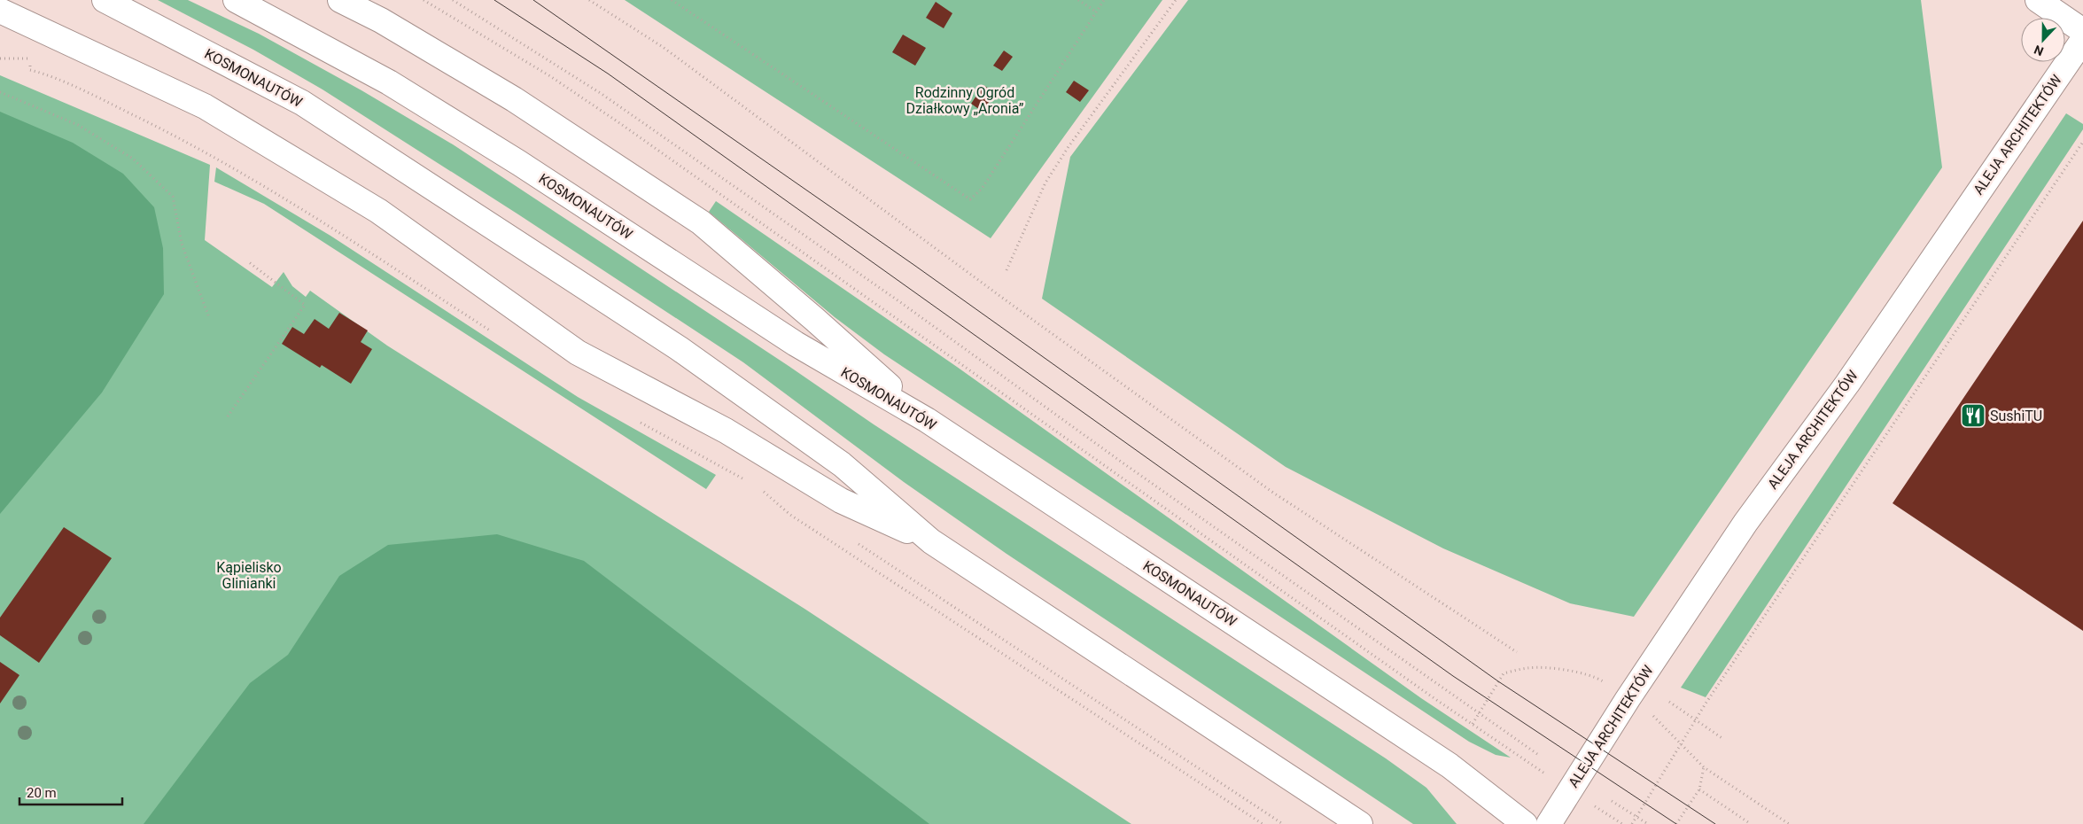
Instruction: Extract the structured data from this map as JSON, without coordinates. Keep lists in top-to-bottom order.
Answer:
{
  "streets": {
    "main road": ["KOSMONAUTÓW", "ALEJA ARCHITEKTÓW"]
  },
  "parks": ["Rodzinny Ogród Działkowy „Aronia”", "Kąpielisko Glinianki"],
  "places": {
    "restaurant": ["SushiTU"]
  },
  "scale_bar": "20 m",
  "north": "bottom"
}
